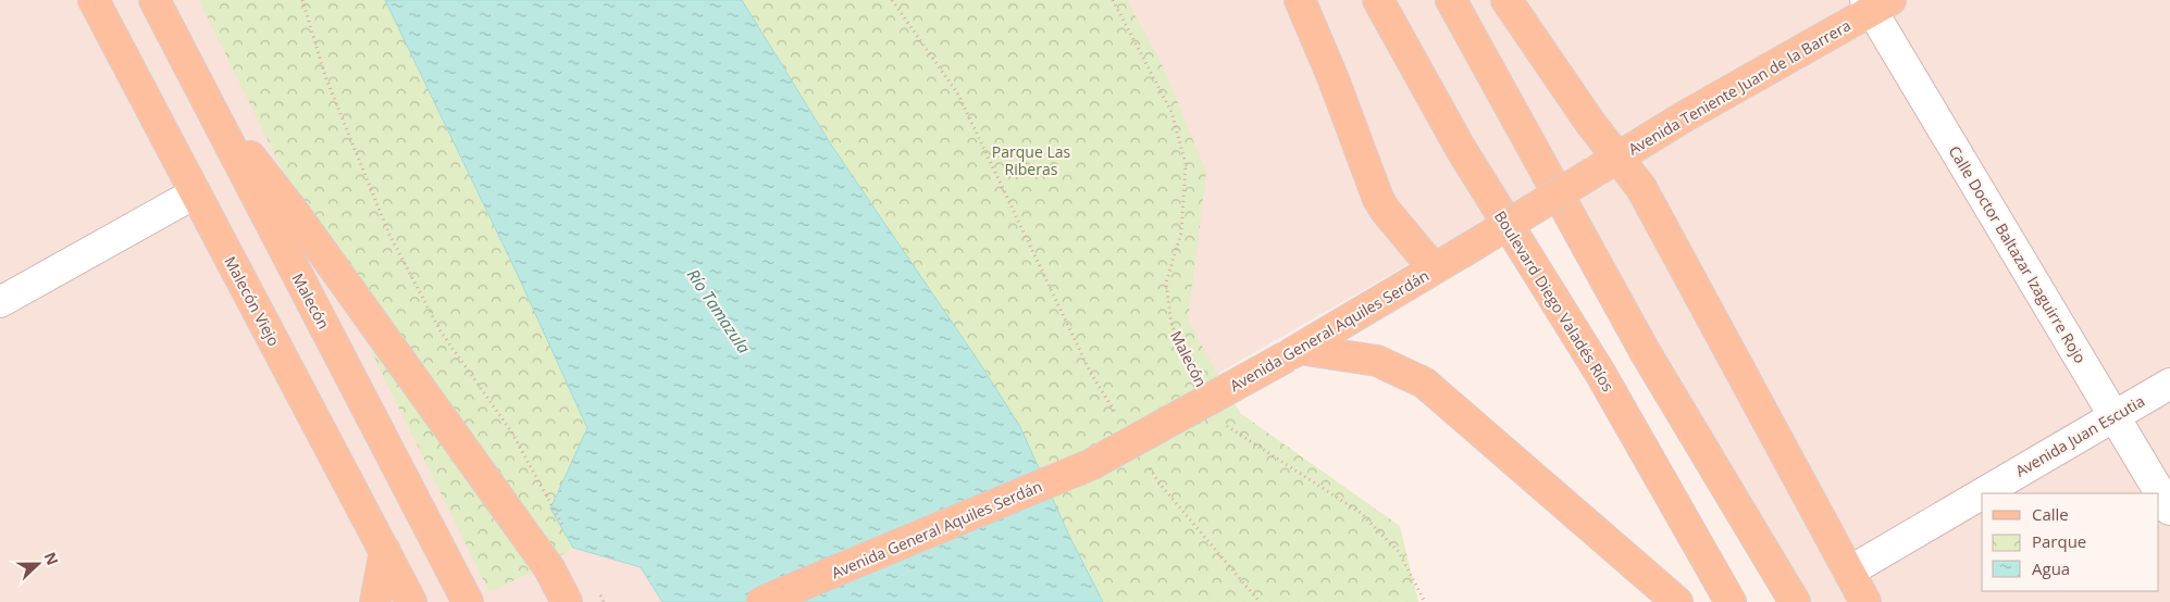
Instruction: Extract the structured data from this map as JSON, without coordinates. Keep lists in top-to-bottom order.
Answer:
{
  "streets": {
    "main road": [
      "Avenida Teniente Juan de la Barrera",
      "Malecón Viejo",
      "Malecón",
      "Boulevard Diego Valadés Ríos",
      "Avenida General Aquiles Serdán"
    ],
    "street": ["Calle Doctor Baltazar Izaguirre Rojo", "Avenida Juan Escutia"]
  },
  "crossings": [
    ["Avenida Teniente Juan de la Barrera", "Calle Doctor Baltazar Izaguirre Rojo"],
    ["Avenida Teniente Juan de la Barrera", "Avenida General Aquiles Serdán"],
    ["Calle Doctor Baltazar Izaguirre Rojo", "Avenida Juan Escutia"]
  ],
  "water": ["Río Tamazula"],
  "parks": ["Parque Las Riberas"],
  "legend": ["Calle", "Parque", "Agua"],
  "north": "right"
}
